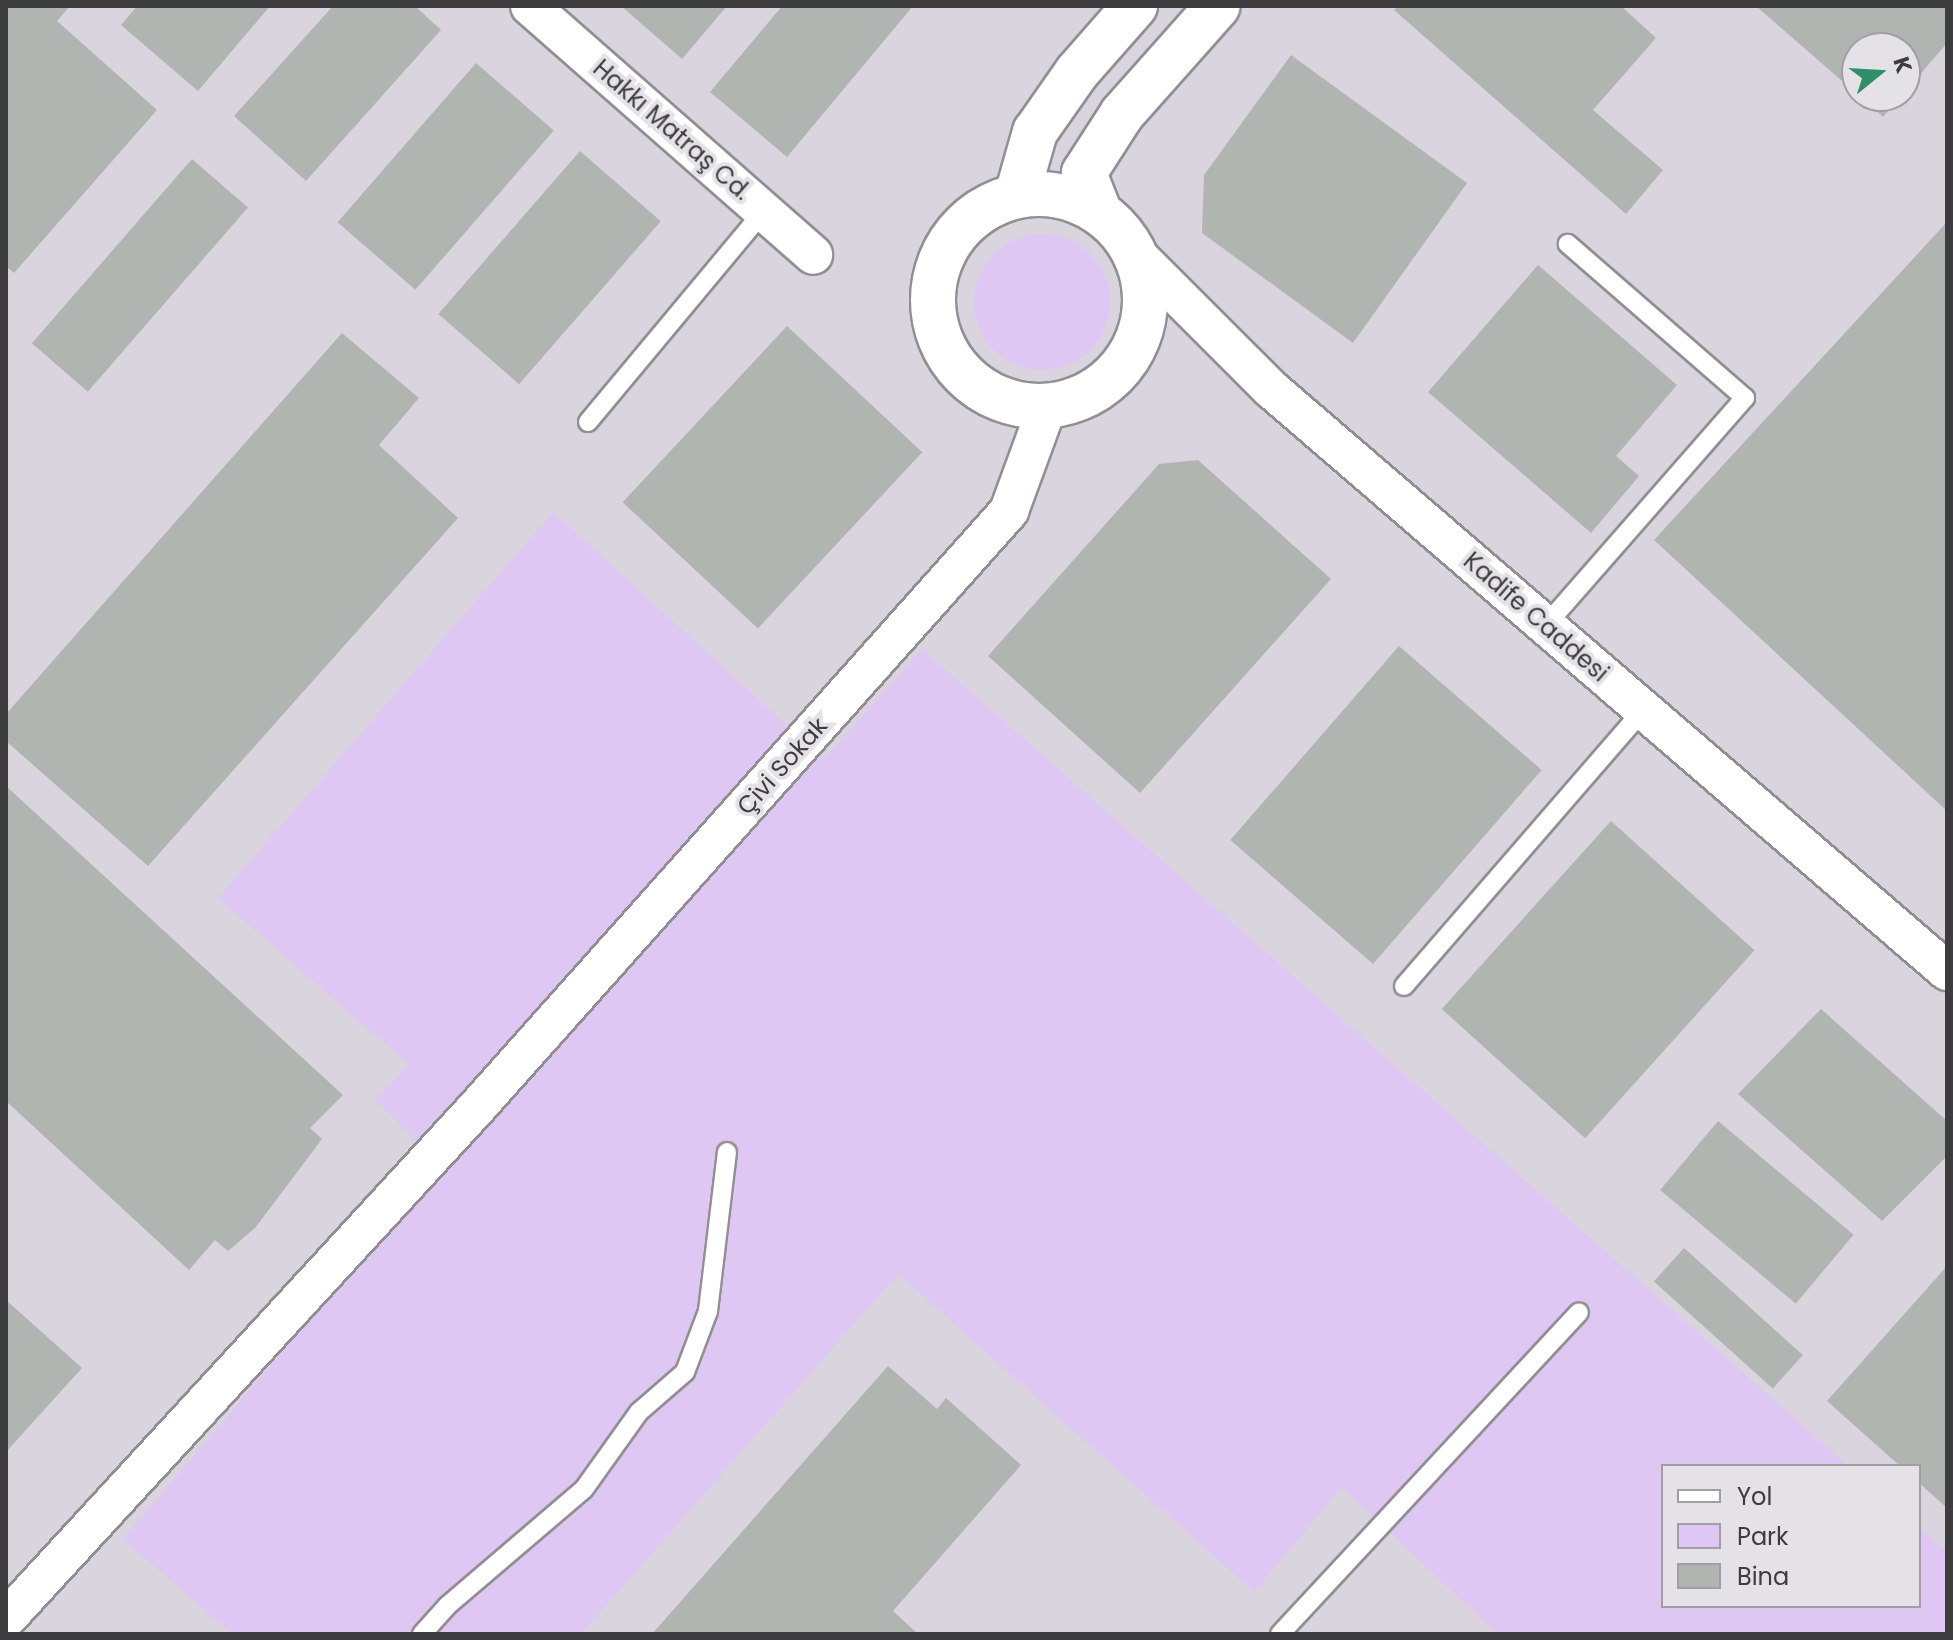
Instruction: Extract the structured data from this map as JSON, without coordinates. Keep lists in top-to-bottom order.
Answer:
{
  "streets": {
    "street": ["Hakkı Matraş Cd.", "Kadife Caddesi", "Çivi Sokak"]
  },
  "crossings": [
    ["Kadife Caddesi", "Çivi Sokak"]
  ],
  "legend": ["Yol", "Park", "Bina"],
  "north": "right"
}
